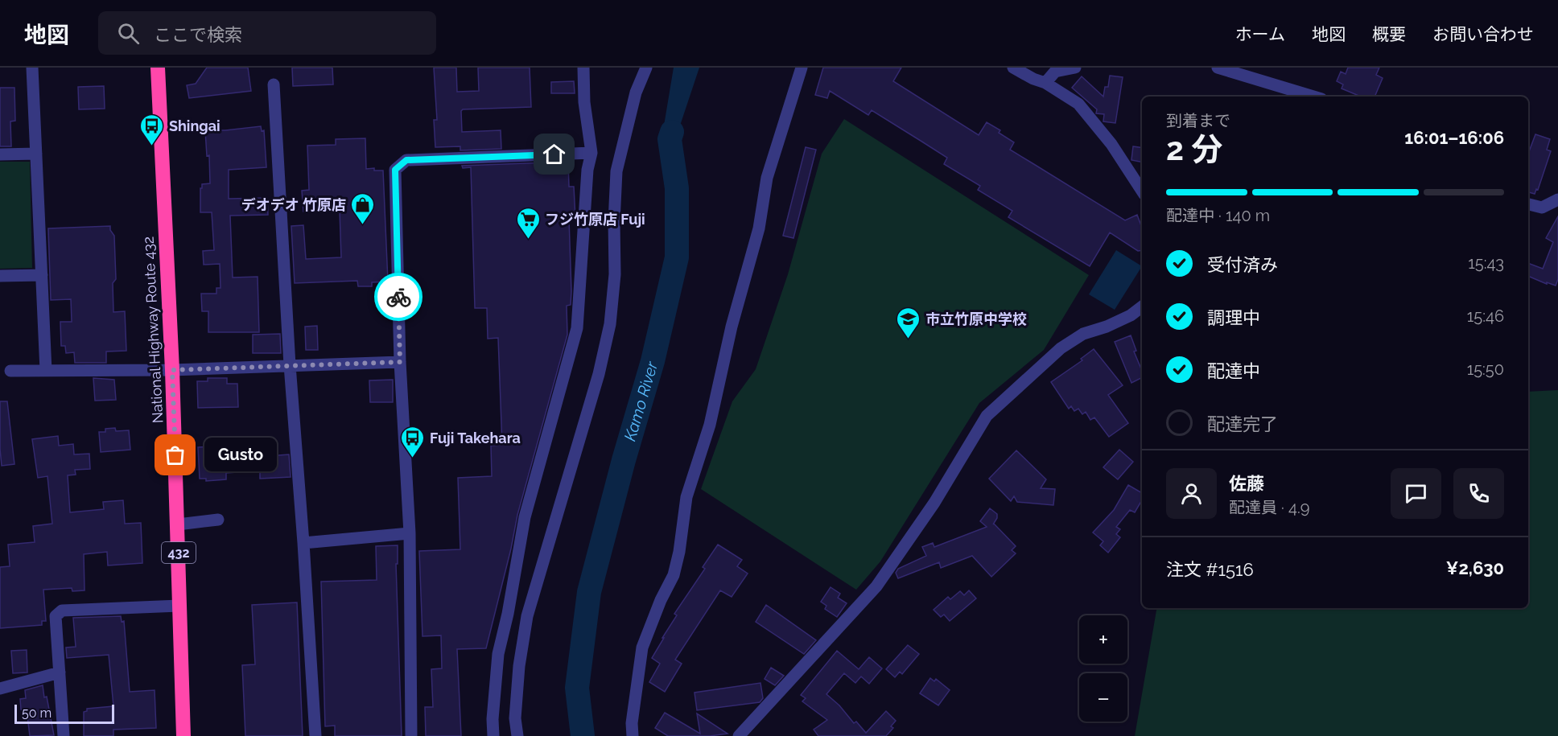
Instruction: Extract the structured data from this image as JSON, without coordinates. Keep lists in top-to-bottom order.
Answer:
{
  "streets": {
    "highway": ["National Highway Route 432", "432"]
  },
  "water": ["Kamo River"],
  "places": {
    "bus stop": ["Shingai", "Fuji Takehara"],
    "shop": ["デオデオ 竹原店"],
    "supermarket": ["フジ竹原店 Fuji"],
    "school or university": ["市立竹原中学校"],
    "other": ["Gusto"]
  },
  "scale_bar": "50 m",
  "page": {
    "header": "地図",
    "search": "ここで検索",
    "nav": [
      "ホーム",
      "地図",
      "概要",
      "お問い合わせ"
    ],
    "heading": ["2 分", "到着まで", "16:01–16:06"],
    "panel": [
      "佐藤",
      "配達員 · 4.9",
      "注文 #1516",
      "¥2,630"
    ],
    "bar": "配達中 · 140 m",
    "list": [
      ["受付済み", "15:43"],
      ["調理中", "15:46"],
      ["配達中", "15:50"],
      "配達完了"
    ],
    "bubble": "Gusto",
    "map_buttons": ["+", "−"],
    "scale": "50 m"
  }
}
